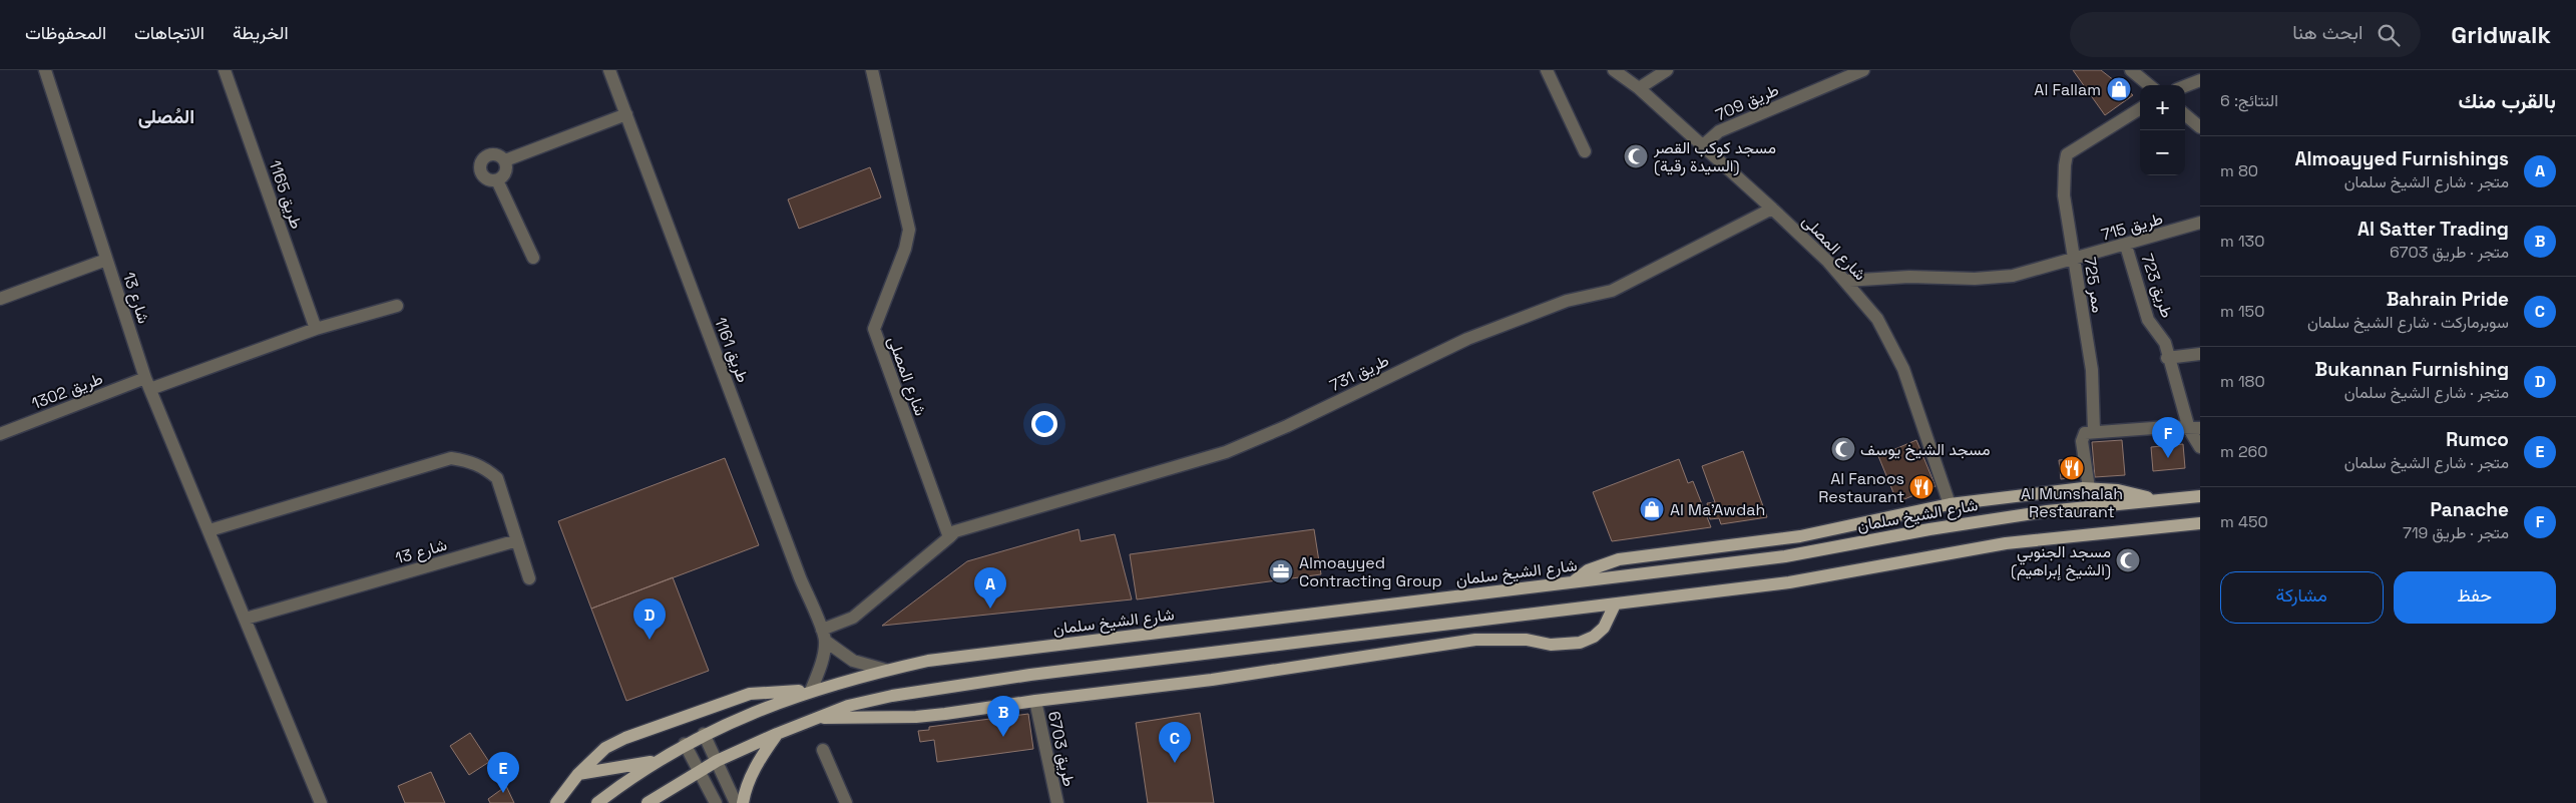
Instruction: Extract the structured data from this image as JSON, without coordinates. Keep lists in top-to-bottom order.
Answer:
{
  "streets": {
    "main road": ["شارع الشيخ سلمان"],
    "street": [
      "طريق 709",
      "طريق 1165",
      "طريق 715",
      "شارع المصلى",
      "ممر 725",
      "طريق 723",
      "شارع 13",
      "طريق 1161",
      "طريق 731",
      "طريق 1302",
      "طريق 6703"
    ]
  },
  "crossings": [
    ["طريق 709", "شارع المصلى"],
    ["طريق 1165", "طريق 1302"],
    ["طريق 715", "شارع المصلى"],
    ["طريق 715", "ممر 725"],
    ["طريق 715", "طريق 723"],
    ["شارع المصلى", "طريق 731"],
    ["شارع 13", "طريق 1302"]
  ],
  "districts": ["المُصلى"],
  "places": {
    "shop": ["Al Fallam", "Al Ma'Awdah"],
    "mosque": ["مسجد كوكب القصر (السيدة رقية)", "مسجد الشيخ يوسف", "مسجد الجنوبي (الشيخ إبراهيم)"],
    "restaurant": ["Al Munshalah Restaurant", "Al Fanoos Restaurant"],
    "office": ["Almoayyed Contracting Group"]
  },
  "page": {
    "header": "Gridwalk",
    "search": "ابحث هنا",
    "nav": ["الخريطة", "الاتجاهات", "المحفوظات"],
    "heading": ["بالقرب منك", "النتائج: 6"],
    "map_buttons": ["+", "−"],
    "list": [
      {
        "mark": "A",
        "name": "Almoayyed Furnishings",
        "note": "متجر · شارع الشيخ سلمان",
        "value": "80 m"
      },
      {
        "mark": "B",
        "name": "Al Satter Trading",
        "note": "متجر · طريق 6703",
        "value": "130 m"
      },
      {
        "mark": "C",
        "name": "Bahrain Pride",
        "note": "سوبرماركت · شارع الشيخ سلمان",
        "value": "150 m"
      },
      {
        "mark": "D",
        "name": "Bukannan Furnishing",
        "note": "متجر · شارع الشيخ سلمان",
        "value": "180 m"
      },
      {
        "mark": "E",
        "name": "Rumco",
        "note": "متجر · شارع الشيخ سلمان",
        "value": "260 m"
      },
      {
        "mark": "F",
        "name": "Panache",
        "note": "متجر · طريق 719",
        "value": "450 m"
      }
    ],
    "pins": [
      "F",
      "A",
      "D",
      "B",
      "C",
      "E"
    ],
    "buttons": ["حفظ", "مشاركة"]
  }
}
